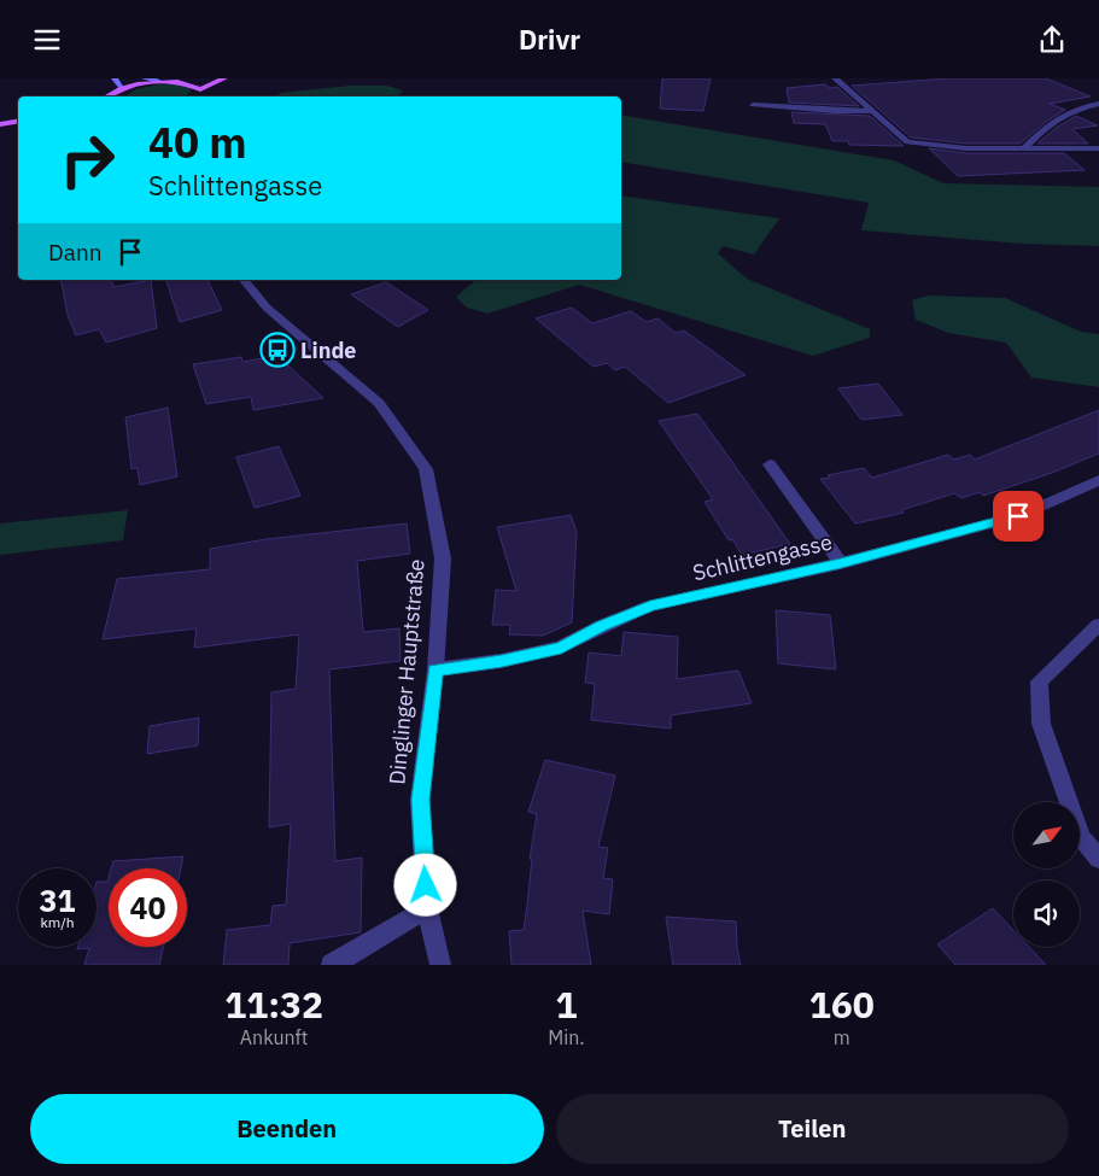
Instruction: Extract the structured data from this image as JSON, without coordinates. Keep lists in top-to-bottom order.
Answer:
{
  "streets": {
    "street": ["Schlittengasse", "Dinglinger Hauptstraße"]
  },
  "crossings": [
    ["Schlittengasse", "Dinglinger Hauptstraße"]
  ],
  "places": {
    "bus stop": ["Linde"]
  },
  "north": "top right",
  "page": {
    "header": "Drivr",
    "turn": ["40 m", "Schlittengasse"],
    "then": "Dann",
    "speed": "31 km/h",
    "limit": "40",
    "eta": [
      "11:32",
      "Ankunft",
      "1",
      "Min.",
      "160",
      "m"
    ],
    "buttons": ["Beenden", "Teilen"]
  }
}
